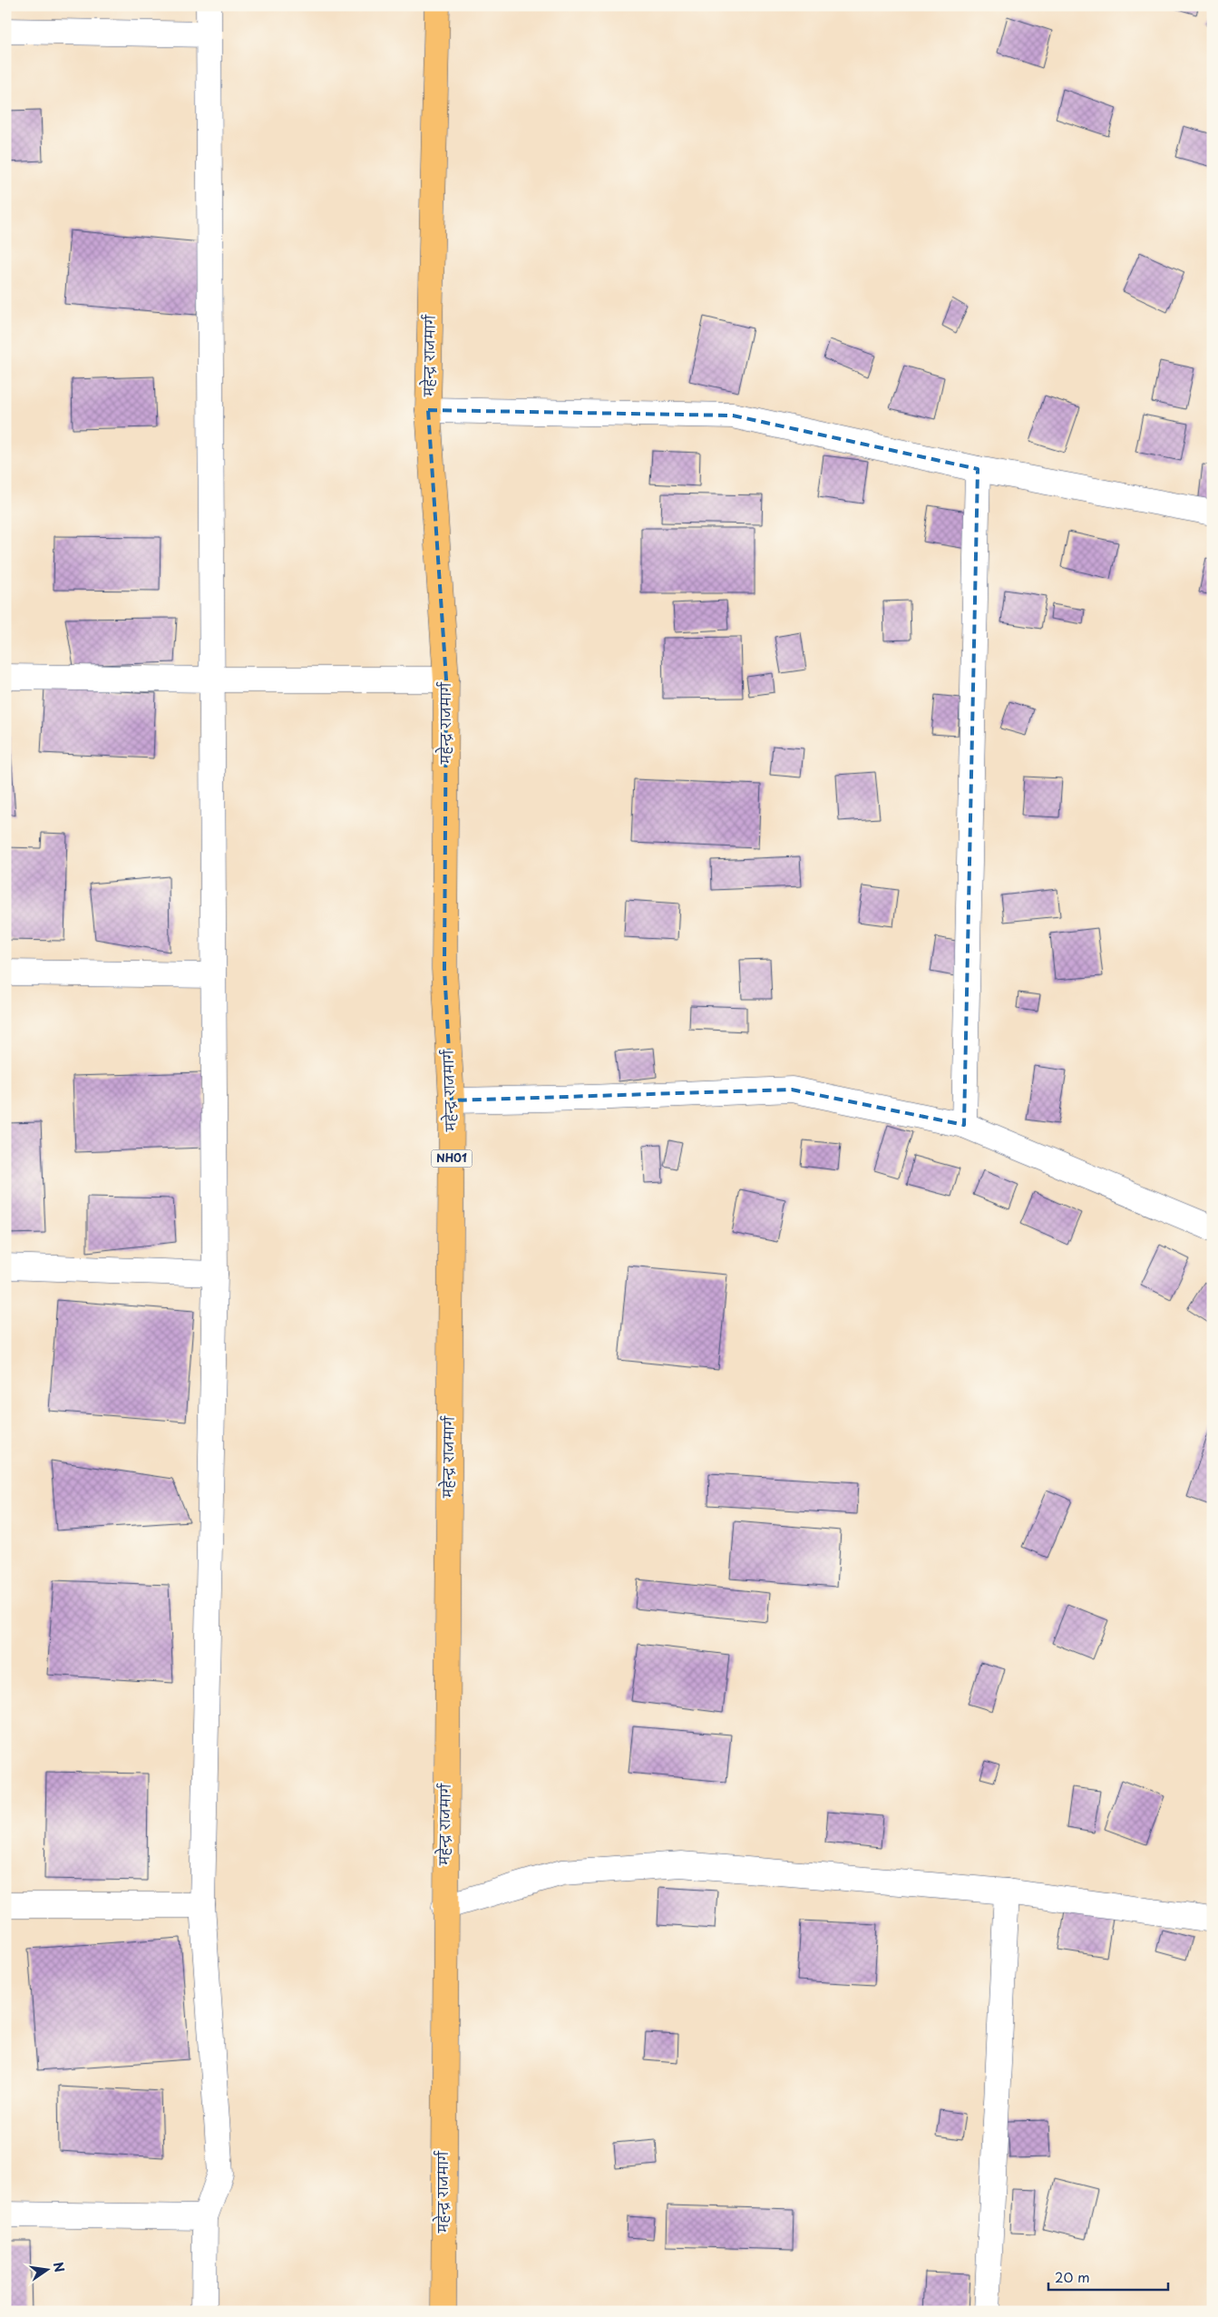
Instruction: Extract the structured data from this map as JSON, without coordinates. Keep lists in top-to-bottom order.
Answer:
{
  "streets": {
    "highway": ["महेन्द्र राजमार्ग", "NH01"]
  },
  "scale_bar": "20 m",
  "north": "right"
}
